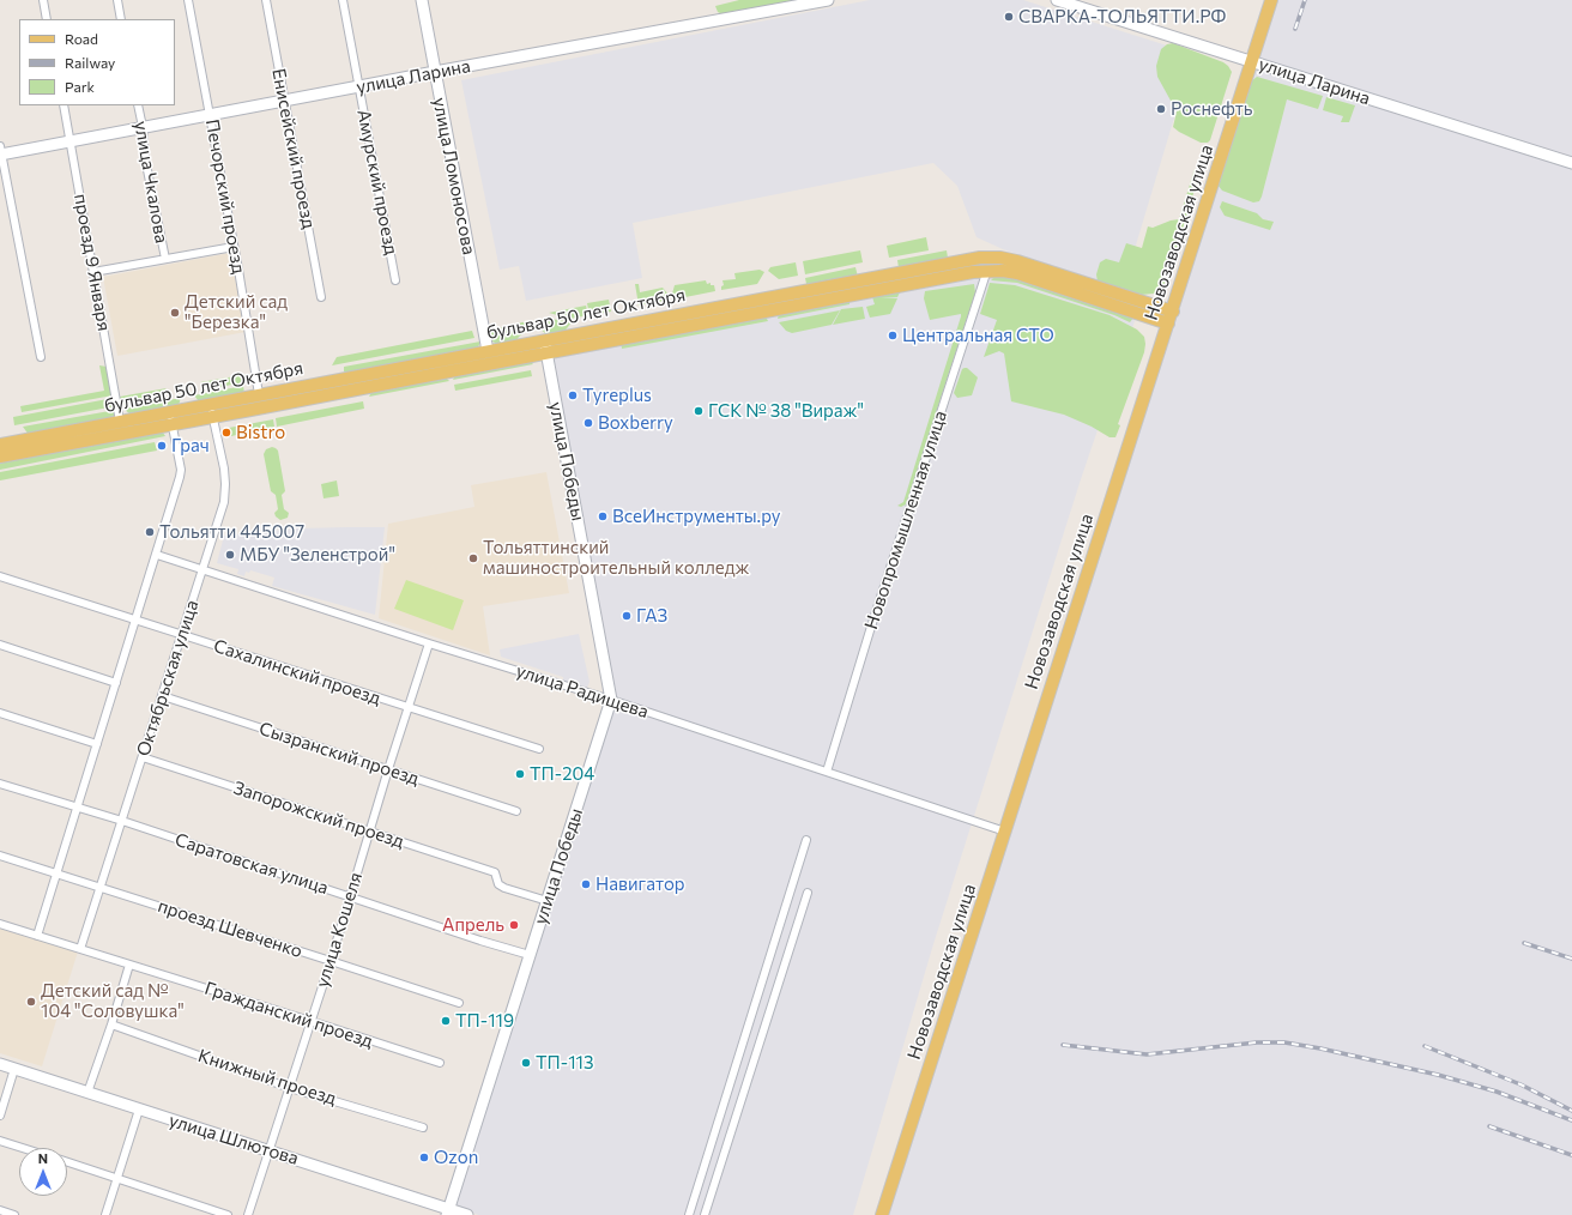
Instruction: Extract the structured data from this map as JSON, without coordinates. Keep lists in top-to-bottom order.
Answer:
{
  "streets": {
    "main road": [
      "улица Ларина",
      "улица Ломоносова",
      "Новозаводская улица",
      "бульвар 50 лет Октября",
      "улица Победы",
      "улица Шлютова"
    ],
    "street": [
      "Енисейский проезд",
      "улица Чкалова",
      "Амурский проезд",
      "Печорский проезд",
      "проезд 9 Января",
      "Новопромышленная улица",
      "Сахалинский проезд",
      "Октябрьская улица",
      "улица Радищева",
      "Сызранский проезд",
      "Запорожский проезд",
      "Саратовская улица",
      "проезд Шевченко",
      "улица Кошеля",
      "Гражданский проезд",
      "Книжный проезд"
    ]
  },
  "crossings": [
    ["улица Ларина", "Енисейский проезд"],
    ["улица Ларина", "улица Ломоносова"],
    ["улица Ларина", "улица Чкалова"],
    ["улица Ларина", "Амурский проезд"],
    ["улица Ларина", "Печорский проезд"],
    ["улица Ларина", "Новозаводская улица"],
    ["улица Ларина", "проезд 9 Января"],
    ["улица Ломоносова", "бульвар 50 лет Октября"],
    ["Печорский проезд", "бульвар 50 лет Октября"],
    ["Новозаводская улица", "бульвар 50 лет Октября"],
    ["Новозаводская улица", "улица Радищева"],
    ["проезд 9 Января", "бульвар 50 лет Октября"],
    ["бульвар 50 лет Октября", "улица Победы"],
    ["бульвар 50 лет Октября", "Новопромышленная улица"],
    ["бульвар 50 лет Октября", "Октябрьская улица"],
    ["улица Победы", "улица Радищева"],
    ["улица Победы", "Запорожский проезд"],
    ["улица Победы", "Саратовская улица"],
    ["улица Победы", "улица Шлютова"],
    ["Новопромышленная улица", "улица Радищева"],
    ["Сахалинский проезд", "Октябрьская улица"],
    ["Сахалинский проезд", "улица Кошеля"],
    ["Октябрьская улица", "улица Радищева"],
    ["Октябрьская улица", "Сызранский проезд"],
    ["Октябрьская улица", "Запорожский проезд"],
    ["Октябрьская улица", "Саратовская улица"],
    ["Октябрьская улица", "проезд Шевченко"],
    ["Октябрьская улица", "Гражданский проезд"],
    ["улица Радищева", "улица Кошеля"],
    ["Сызранский проезд", "улица Кошеля"],
    ["Запорожский проезд", "улица Кошеля"],
    ["Саратовская улица", "улица Кошеля"],
    ["проезд Шевченко", "улица Кошеля"],
    ["улица Кошеля", "Гражданский проезд"],
    ["улица Кошеля", "Книжный проезд"],
    ["улица Кошеля", "улица Шлютова"]
  ],
  "places": [
    "СВАРКА-ТОЛЬЯТТИ.РФ",
    "Роснефть",
    "Детский сад \"Березка\"",
    "Центральная СТО",
    "Tyreplus",
    "ГСК № 38 \"Вираж\"",
    "Boxberry",
    "Bistro",
    "Грач",
    "ВсеИнструменты.ру",
    "Тольятти 445007",
    "МБУ \"Зеленстрой\"",
    "Тольяттинский машиностроительный колледж",
    "ГАЗ",
    "ТП-204",
    "Навигатор",
    "Апрель",
    "Детский сад № 104 \"Соловушка\"",
    "ТП-119",
    "ТП-113",
    "Ozon"
  ],
  "legend": ["Road", "Railway", "Park"],
  "north": "top"
}
